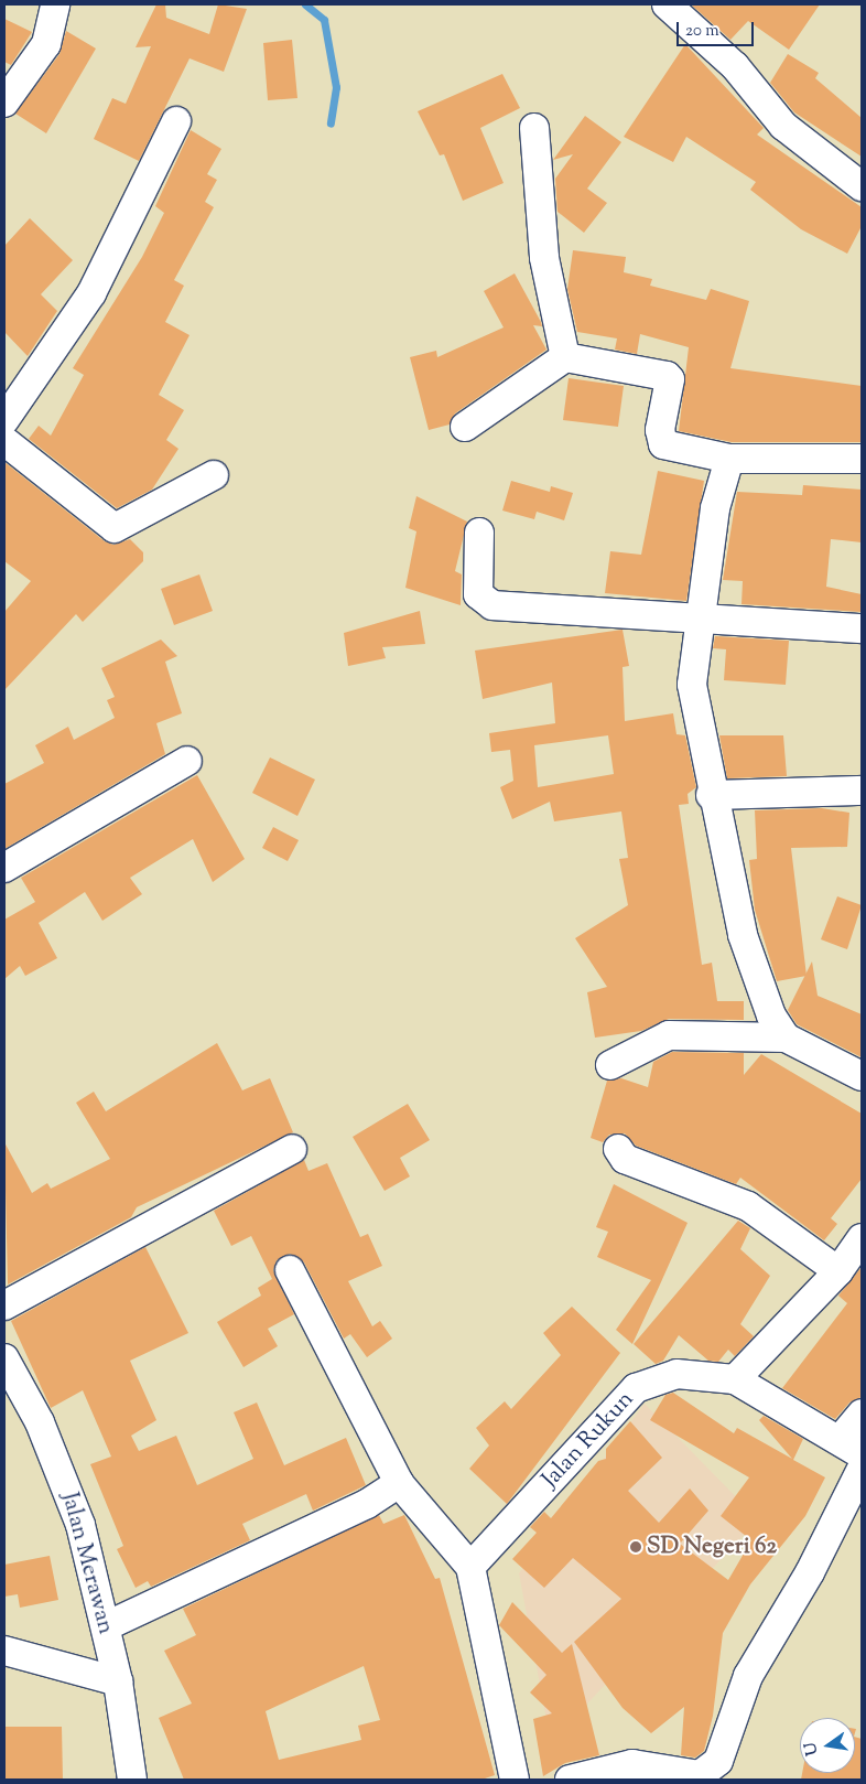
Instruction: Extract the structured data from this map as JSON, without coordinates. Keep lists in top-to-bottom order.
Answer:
{
  "streets": {
    "street": ["Jalan Rukun", "Jalan Merawan"]
  },
  "places": ["SD Negeri 62"],
  "scale_bar": "20 m",
  "north": "left"
}
